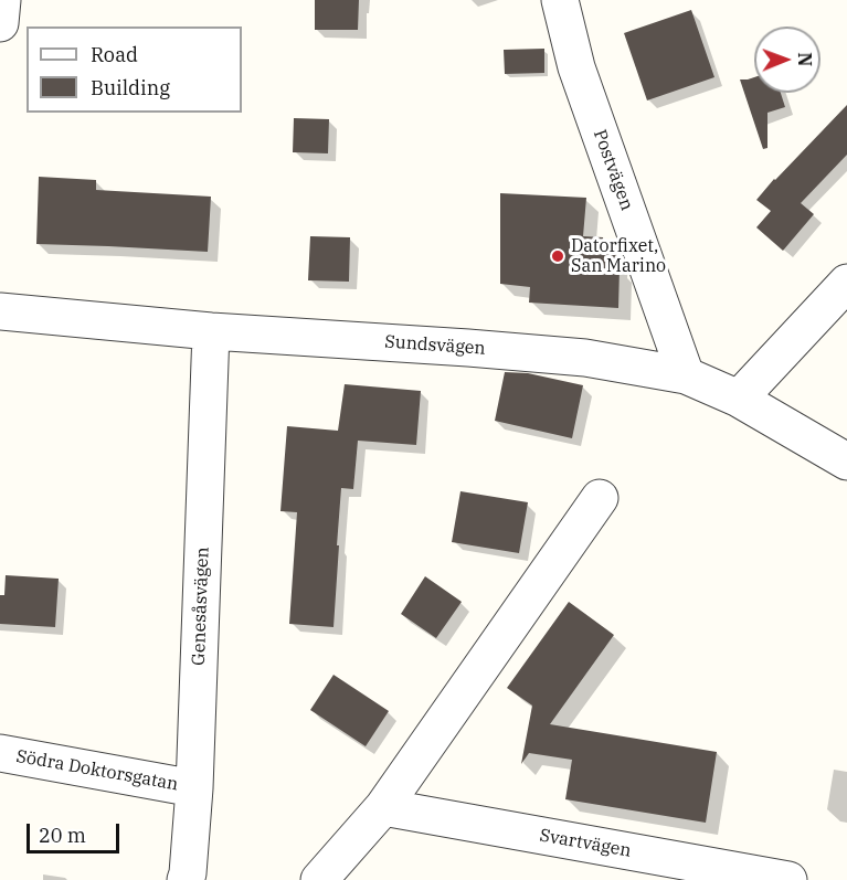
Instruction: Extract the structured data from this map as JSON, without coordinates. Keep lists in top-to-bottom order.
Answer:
{
  "streets": {
    "street": [
      "Postvägen",
      "Sundsvägen",
      "Genesåsvägen",
      "Södra Doktorsgatan",
      "Svartvägen"
    ]
  },
  "crossings": [
    ["Postvägen", "Sundsvägen"],
    ["Sundsvägen", "Genesåsvägen"],
    ["Genesåsvägen", "Södra Doktorsgatan"]
  ],
  "places": ["Datorfixet, San Marino"],
  "legend": ["Road", "Building"],
  "scale_bar": "20 m",
  "north": "right"
}
